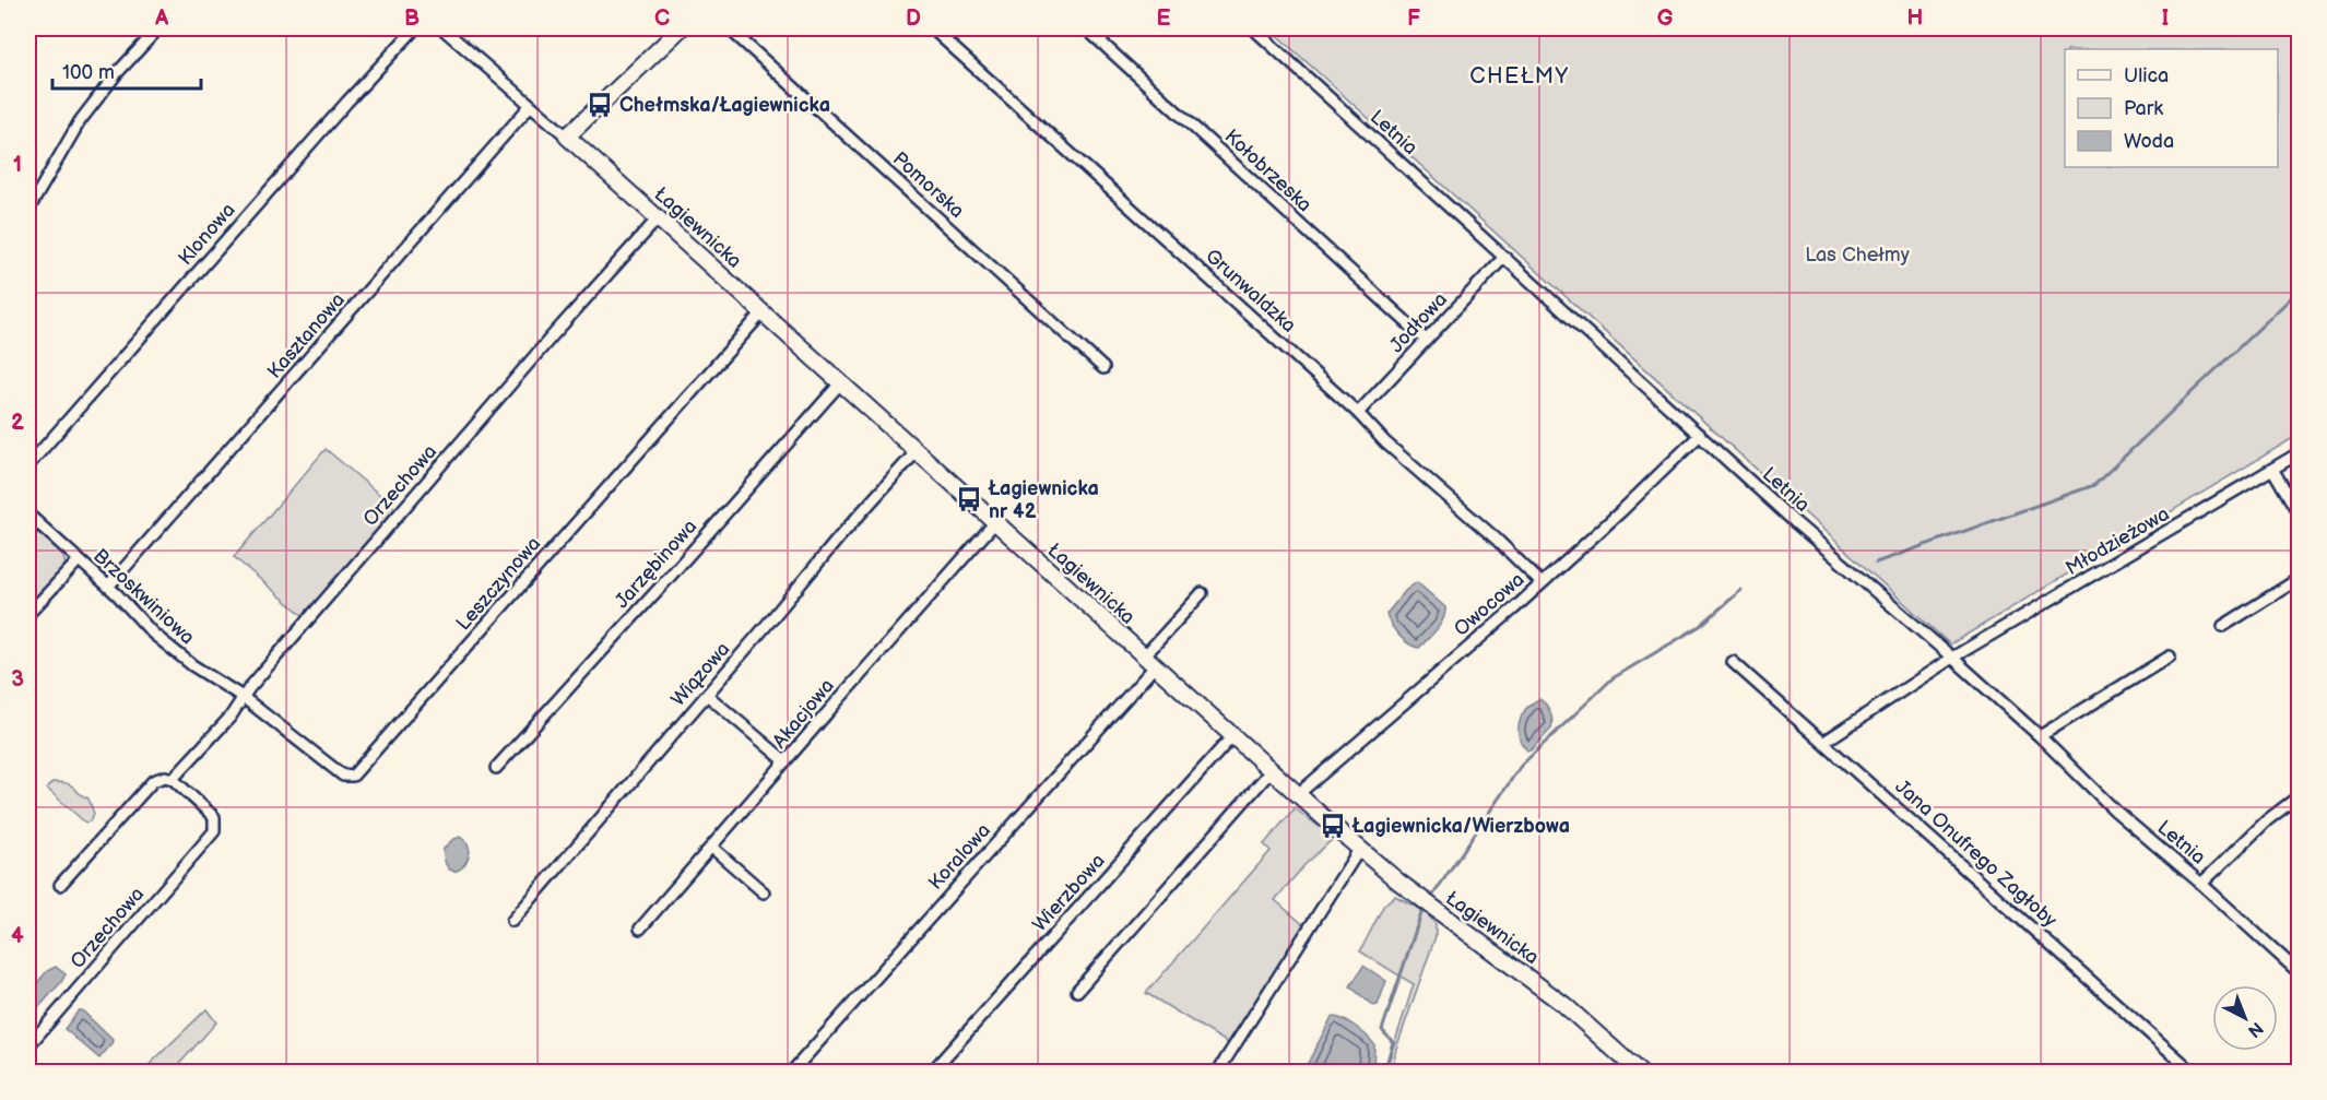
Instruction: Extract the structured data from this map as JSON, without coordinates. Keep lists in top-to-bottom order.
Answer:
{
  "streets": {
    "street": [
      "Letnia",
      "Kołobrzeska",
      "Pomorska",
      "Łagiewnicka",
      "Klonowa",
      "Grunwaldzka",
      "Jodłowa",
      "Kasztanowa",
      "Orzechowa",
      "Młodzieżowa",
      "Jarzębinowa",
      "Leszczynowa",
      "Brzoskwiniowa",
      "Owocowa",
      "Wiązowa",
      "Akacjowa",
      "Jana Onufrego Zagłoby",
      "Koralowa",
      "Wierzbowa"
    ]
  },
  "crossings": [
    ["Letnia", "Jodłowa"],
    ["Letnia", "Młodzieżowa"],
    ["Letnia", "Owocowa"],
    ["Kołobrzeska", "Jodłowa"],
    ["Łagiewnicka", "Kasztanowa"],
    ["Łagiewnicka", "Orzechowa"],
    ["Łagiewnicka", "Jarzębinowa"],
    ["Łagiewnicka", "Leszczynowa"],
    ["Łagiewnicka", "Owocowa"],
    ["Łagiewnicka", "Wiązowa"],
    ["Łagiewnicka", "Akacjowa"],
    ["Łagiewnicka", "Koralowa"],
    ["Łagiewnicka", "Wierzbowa"],
    ["Grunwaldzka", "Jodłowa"],
    ["Grunwaldzka", "Owocowa"],
    ["Kasztanowa", "Brzoskwiniowa"],
    ["Orzechowa", "Leszczynowa"],
    ["Orzechowa", "Brzoskwiniowa"],
    ["Młodzieżowa", "Jana Onufrego Zagłoby"],
    ["Leszczynowa", "Brzoskwiniowa"]
  ],
  "districts": ["CHEŁMY"],
  "parks": ["Las Chełmy"],
  "places": {
    "bus stop": ["Chełmska/Łagiewnicka", "Łagiewnicka nr 42", "Łagiewnicka/Wierzbowa"]
  },
  "legend": ["Ulica", "Park", "Woda"],
  "scale_bar": "100 m",
  "north": "bottom right",
  "grid": {
    "columns": [
      "A",
      "B",
      "C",
      "D",
      "E",
      "F",
      "G",
      "H",
      "I"
    ],
    "rows": [
      "1",
      "2",
      "3",
      "4"
    ]
  }
}
